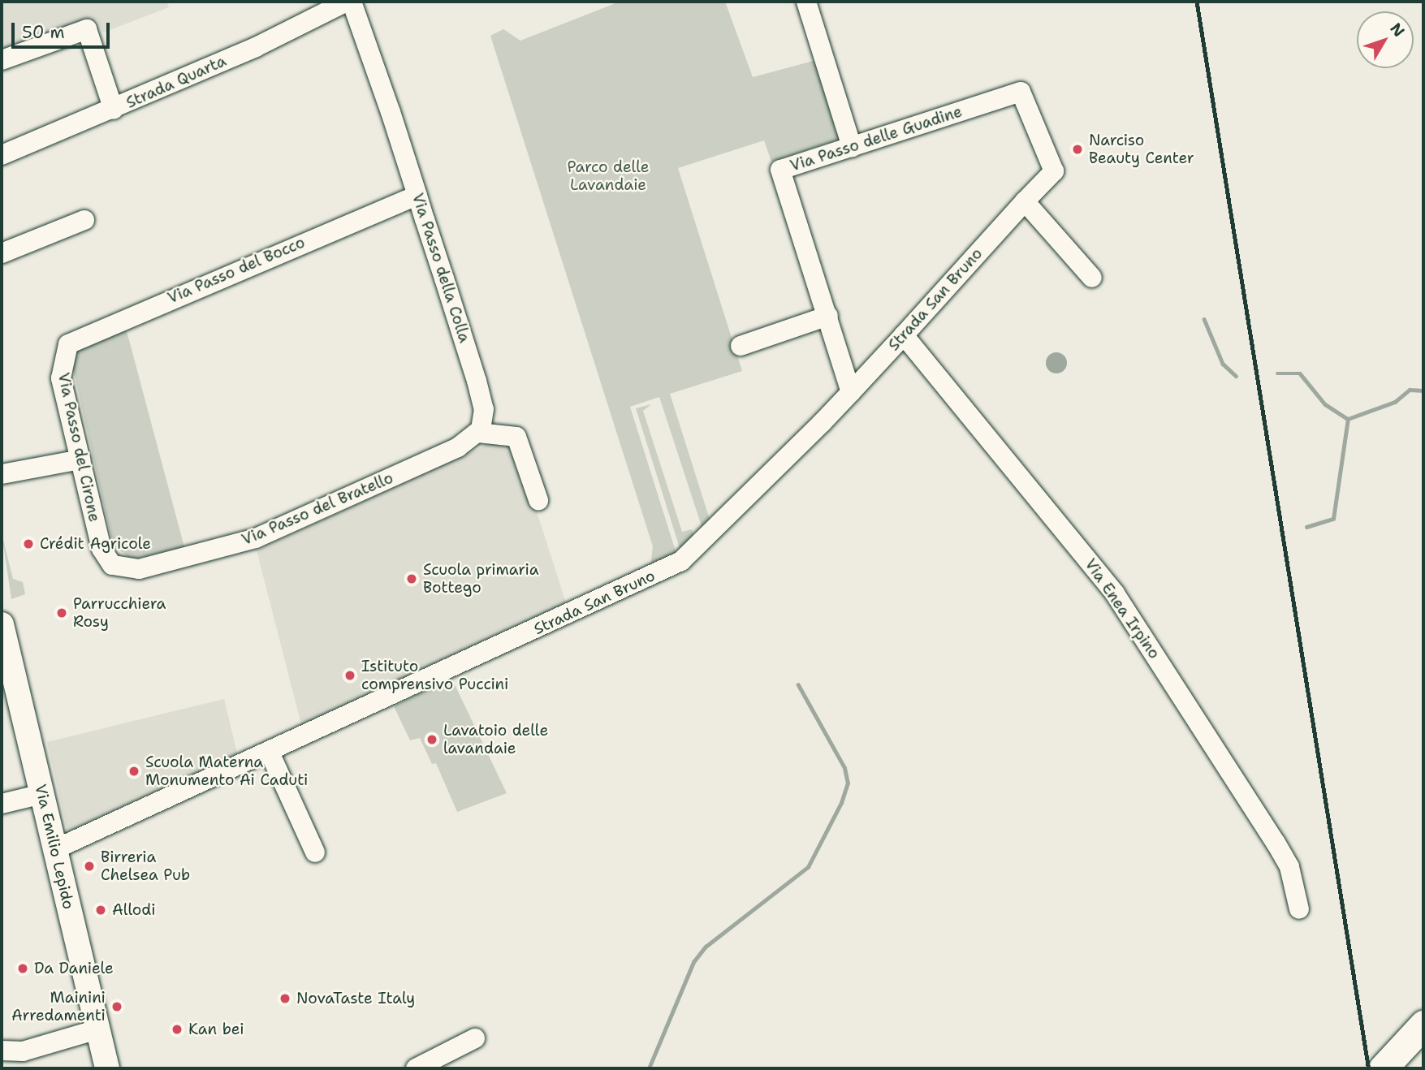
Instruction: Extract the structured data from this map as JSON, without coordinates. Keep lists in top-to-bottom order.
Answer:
{
  "streets": {
    "main road": ["Via Emilio Lepido"],
    "street": [
      "Strada Quarta",
      "Via Passo delle Guadine",
      "Via Passo della Colla",
      "Via Passo del Bocco",
      "Strada San Bruno",
      "Via Passo del Cirone",
      "Via Passo del Bratello",
      "Via Enea Irpino"
    ]
  },
  "crossings": [
    ["Via Passo delle Guadine", "Strada San Bruno"],
    ["Via Passo della Colla", "Via Passo del Bocco"],
    ["Via Passo della Colla", "Via Passo del Bratello"],
    ["Via Passo del Bocco", "Via Passo del Cirone"],
    ["Strada San Bruno", "Via Enea Irpino"],
    ["Strada San Bruno", "Via Emilio Lepido"],
    ["Via Passo del Cirone", "Via Passo del Bratello"]
  ],
  "parks": ["Parco delle Lavandaie"],
  "places": [
    "Narciso Beauty Center",
    "Crédit Agricole",
    "Scuola primaria Bottego",
    "Parrucchiera Rosy",
    "Istituto comprensivo Puccini",
    "Lavatoio delle lavandaie",
    "Scuola Materna Monumento Ai Caduti",
    "Birreria Chelsea Pub",
    "Allodi",
    "Da Daniele",
    "NovaTaste Italy",
    "Mainini Arredamenti",
    "Kan bei"
  ],
  "scale_bar": "50 m",
  "north": "top right"
}
